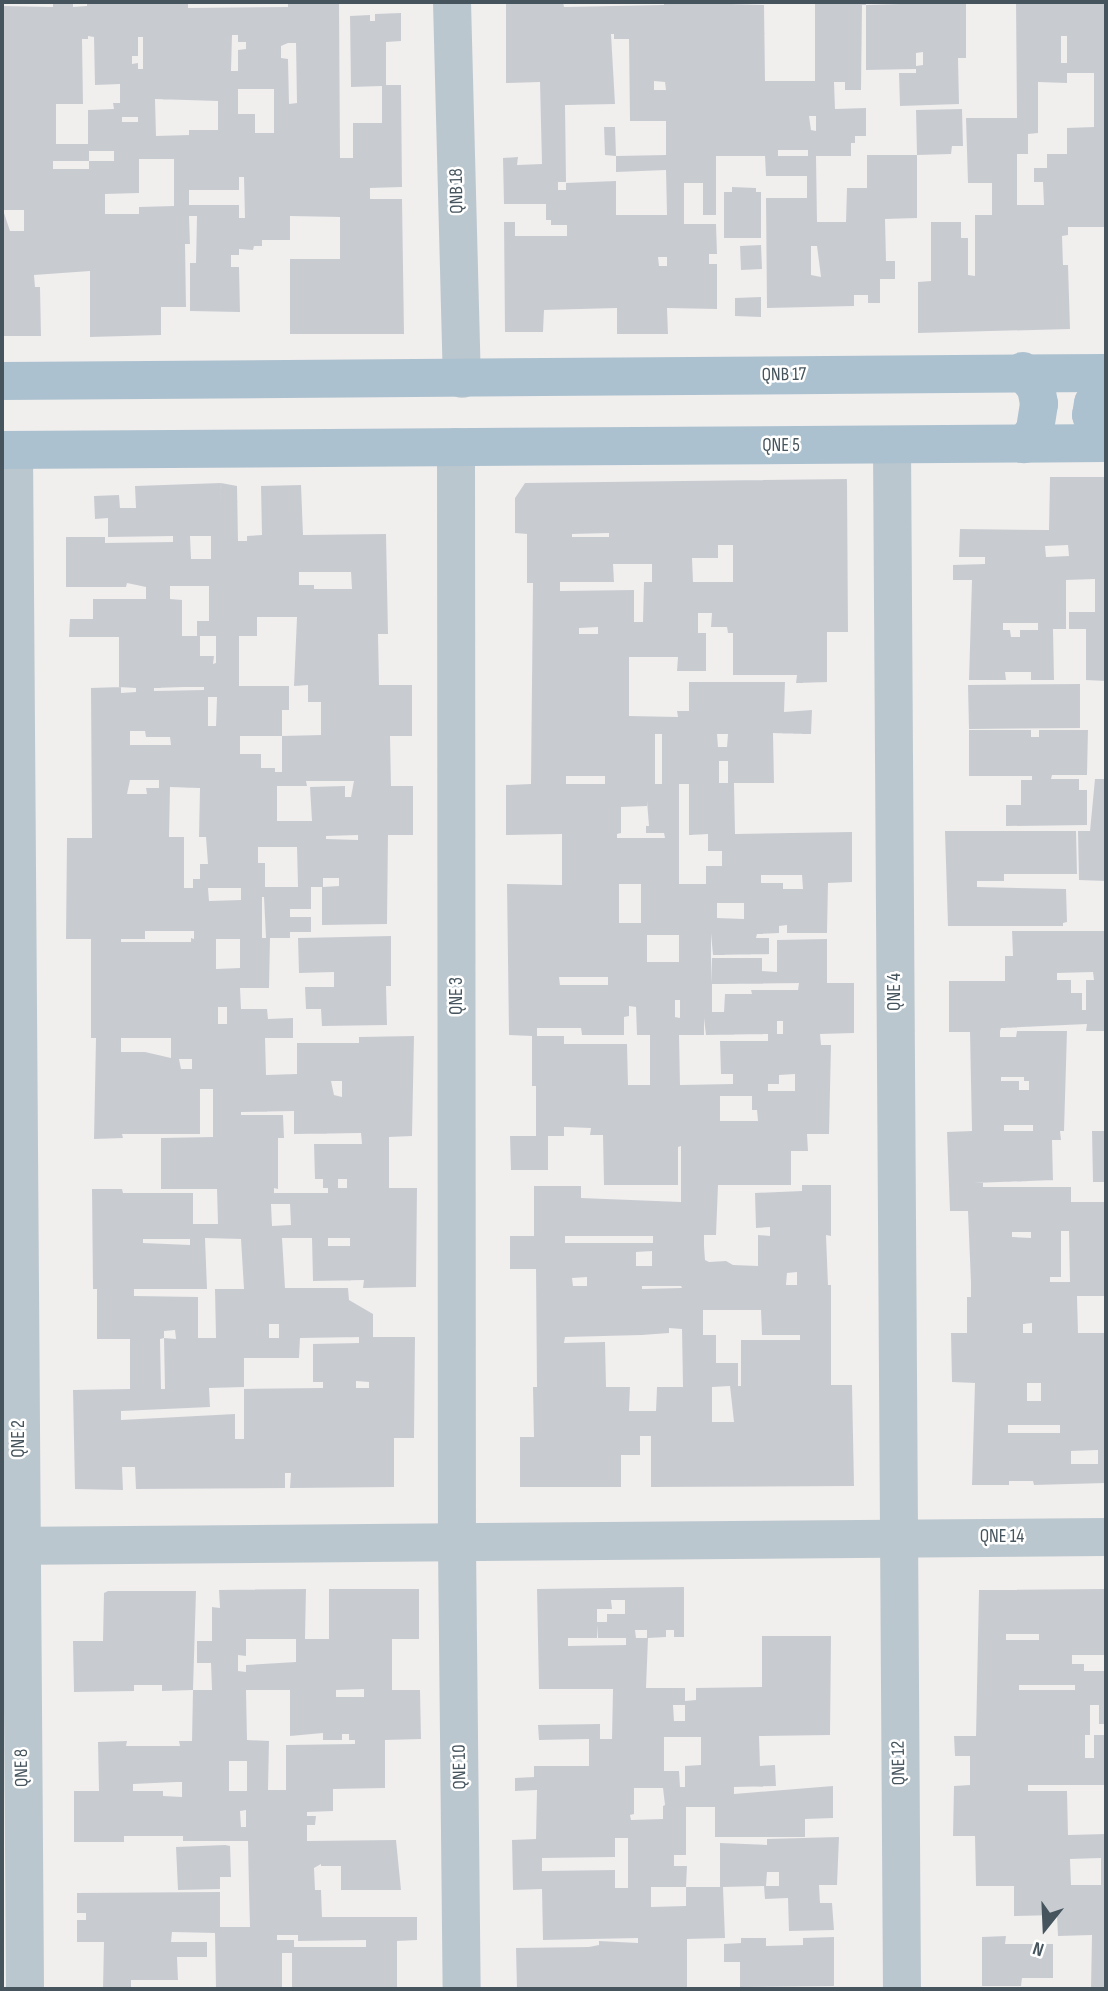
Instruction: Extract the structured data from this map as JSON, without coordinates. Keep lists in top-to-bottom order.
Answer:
{
  "streets": {
    "main road": ["QNB 17", "QNE 5"],
    "street": [
      "QNB 18",
      "QNE 4",
      "QNE 3",
      "QNE 2",
      "QNE 14",
      "QNE 12",
      "QNE 10",
      "QNE 8"
    ]
  },
  "crossings": [
    ["QNB 18", "QNB 17"],
    ["QNE 5", "QNE 4"],
    ["QNE 5", "QNE 3"],
    ["QNE 5", "QNE 2"],
    ["QNE 4", "QNE 14"],
    ["QNE 4", "QNE 12"],
    ["QNE 3", "QNE 14"],
    ["QNE 3", "QNE 10"],
    ["QNE 2", "QNE 14"],
    ["QNE 2", "QNE 8"],
    ["QNE 14", "QNE 12"],
    ["QNE 14", "QNE 10"],
    ["QNE 14", "QNE 8"]
  ],
  "north": "bottom"
}
